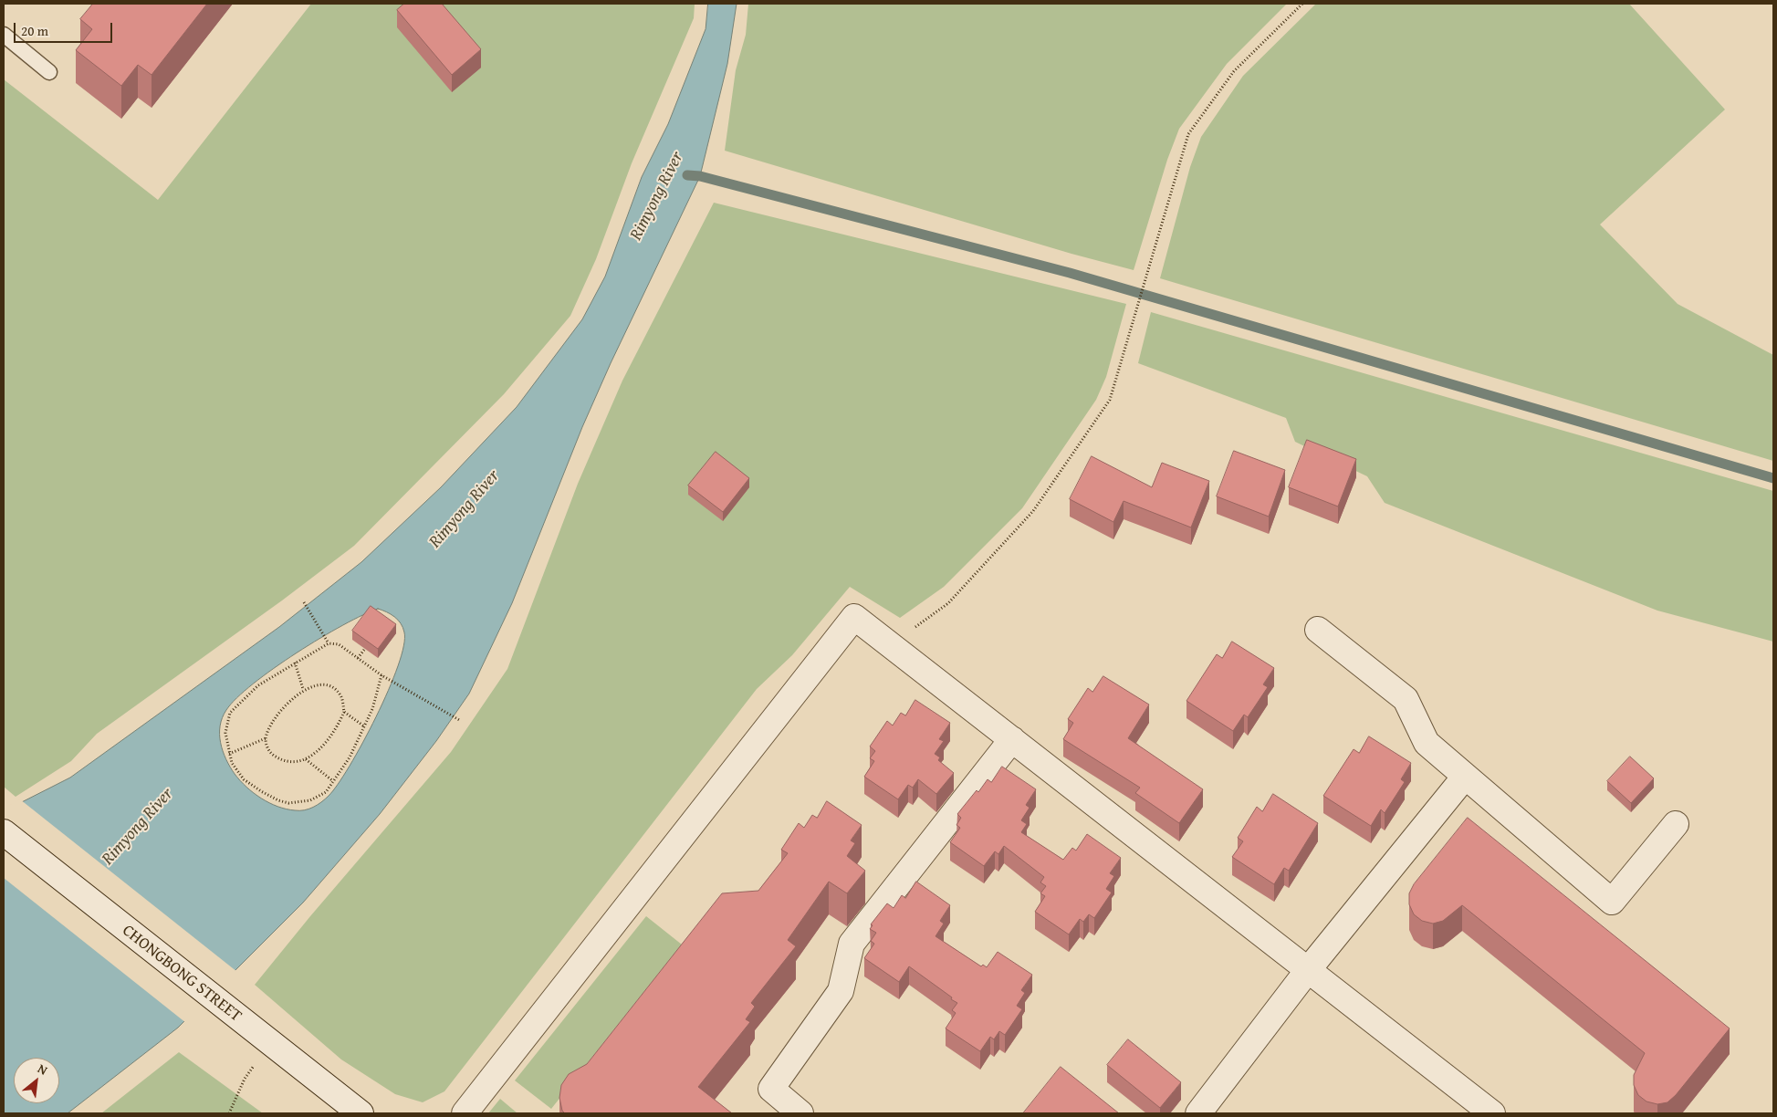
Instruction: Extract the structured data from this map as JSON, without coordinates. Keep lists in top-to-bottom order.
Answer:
{
  "streets": {
    "street": ["CHONGBONG STREET"]
  },
  "water": ["Rimyong River"],
  "scale_bar": "20 m",
  "north": "top right"
}
